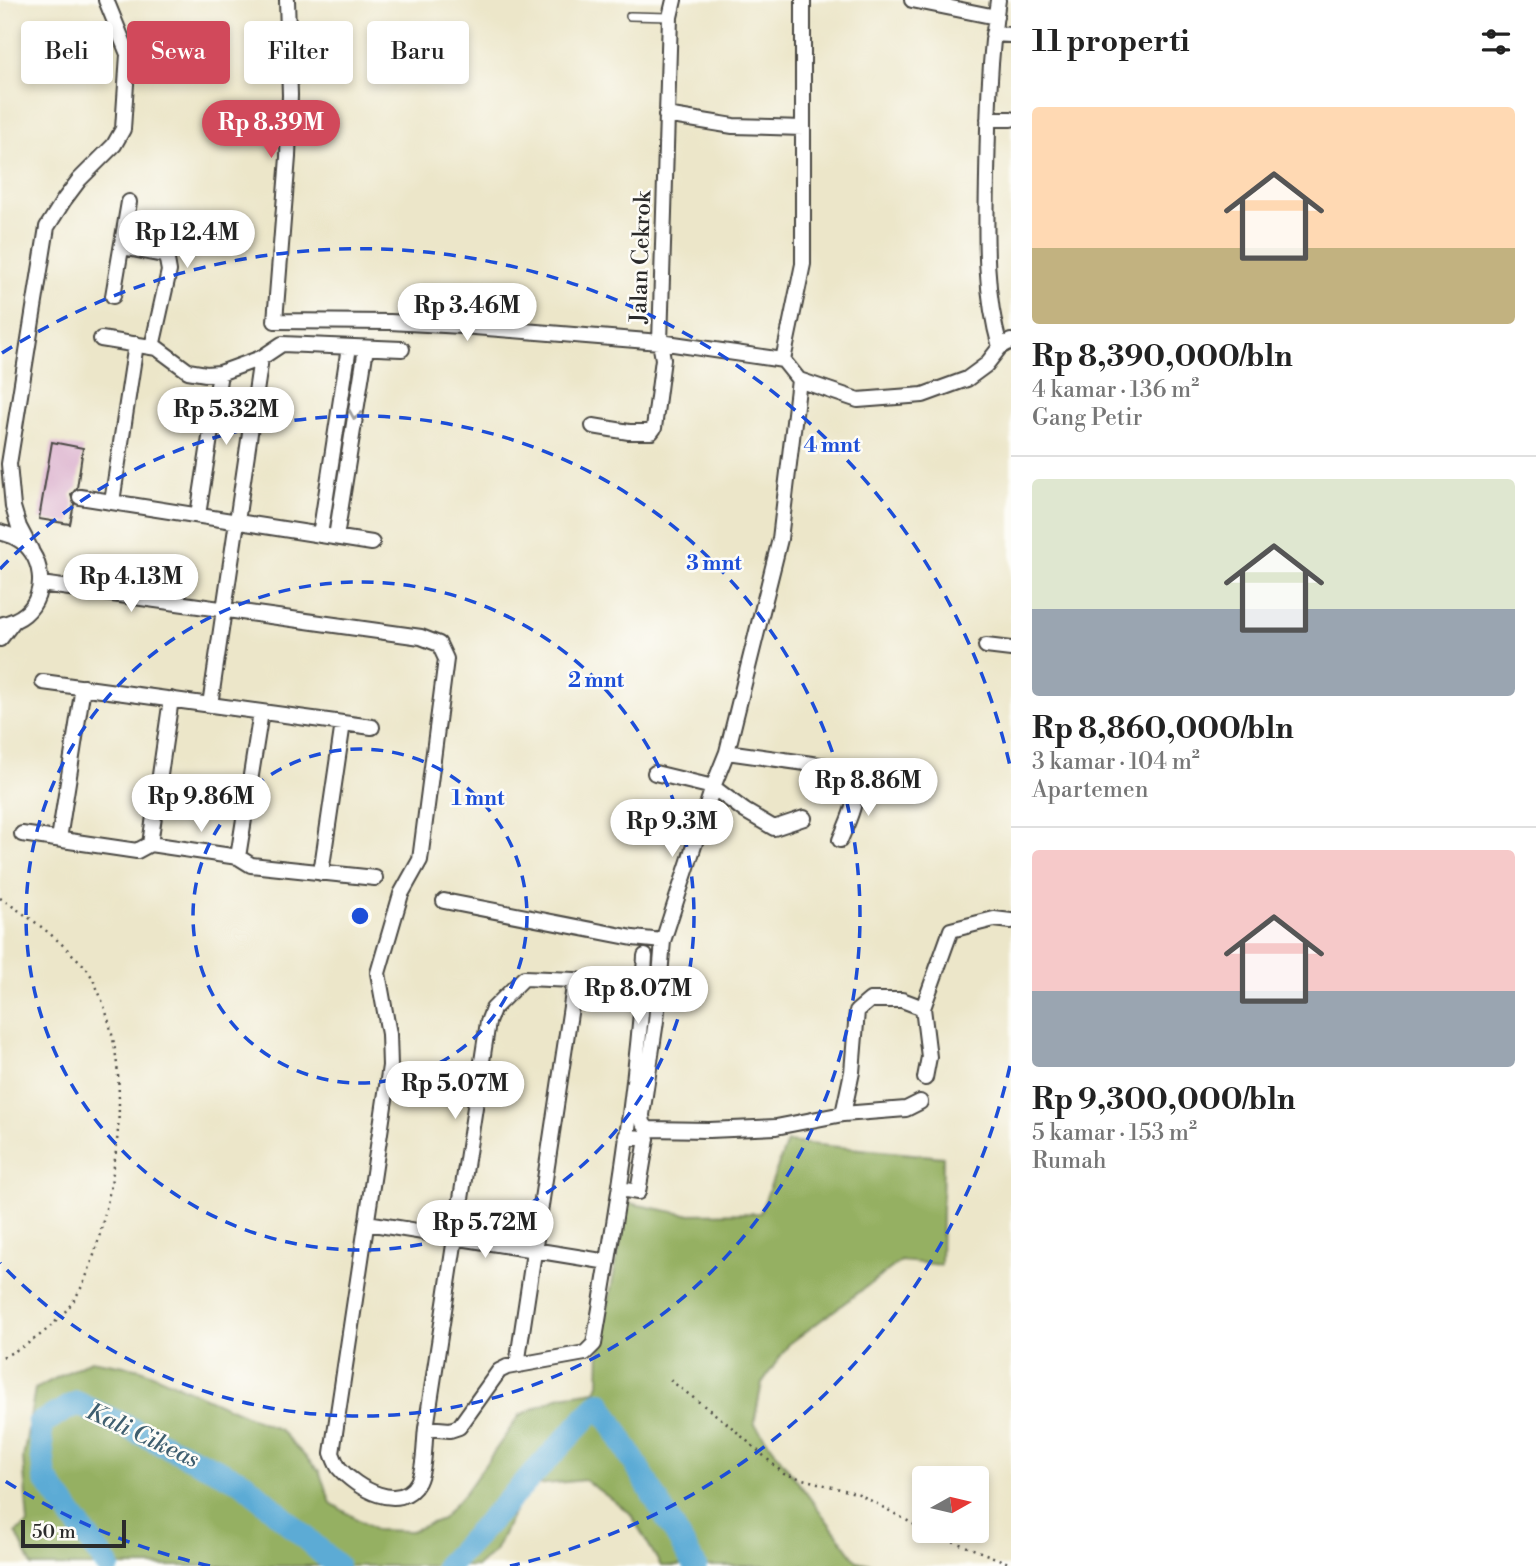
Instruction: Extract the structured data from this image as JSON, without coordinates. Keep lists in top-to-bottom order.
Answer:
{
  "streets": {
    "street": ["Jalan Cekrok"]
  },
  "water": ["Kali Cikeas"],
  "scale_bar": "50 m",
  "north": "right",
  "page": {
    "heading": "11 properti",
    "chip": [
      "Beli",
      "Sewa",
      "Filter",
      "Baru"
    ],
    "list": [
      {
        "name": "Rp 8,390,000/bln",
        "note": "4 kamar · 136 m² · Gang Petir"
      },
      {
        "name": "Rp 8,860,000/bln",
        "note": "3 kamar · 104 m² · Apartemen"
      },
      {
        "name": "Rp 9,300,000/bln",
        "note": "5 kamar · 153 m² · Rumah"
      }
    ],
    "price": [
      "Rp 8.39M",
      "Rp 12.4M",
      "Rp 3.46M",
      "Rp 5.32M",
      "Rp 4.13M",
      "Rp 8.86M",
      "Rp 9.86M",
      "Rp 9.3M",
      "Rp 8.07M",
      "Rp 5.07M",
      "Rp 5.72M"
    ],
    "scale": "50 m"
  },
  "rings": [
    "4 mnt",
    "3 mnt",
    "2 mnt",
    "1 mnt"
  ]
}
